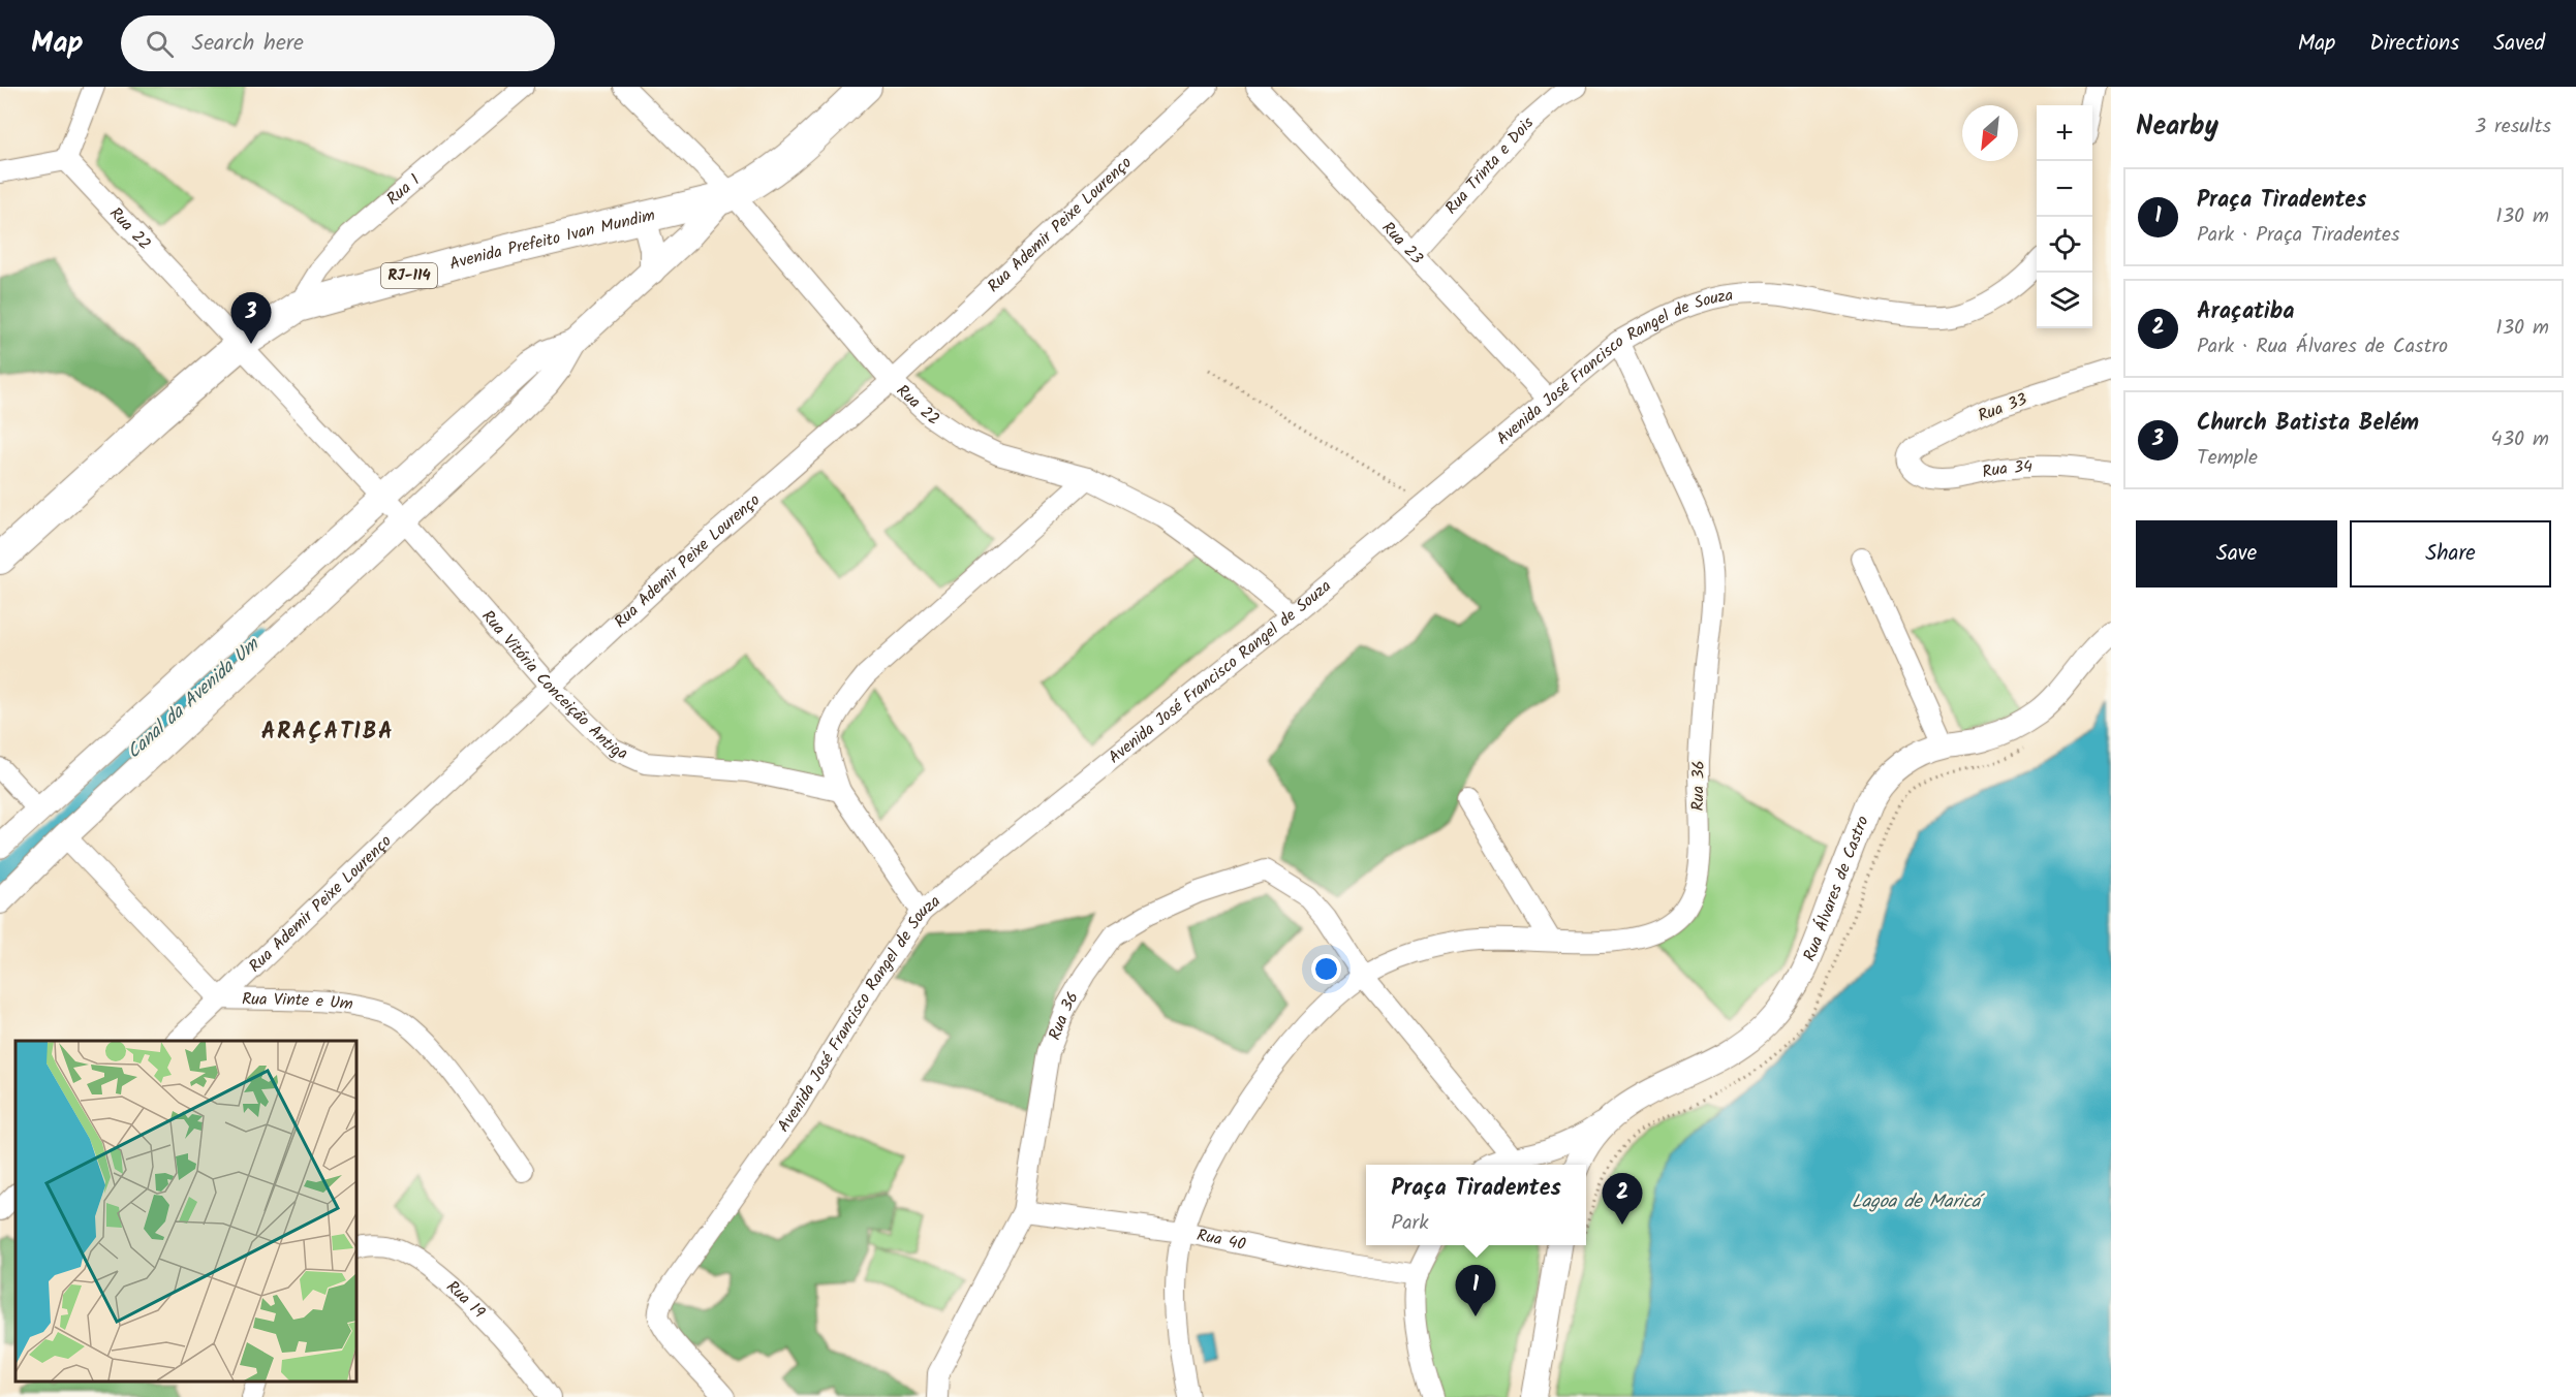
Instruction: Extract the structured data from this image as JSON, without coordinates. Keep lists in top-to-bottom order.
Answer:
{
  "streets": {
    "main road": ["Avenida Prefeito Ivan Mundim", "RJ-114"],
    "street": [
      "Rua Trinta e Dois",
      "Rua 1",
      "Rua Ademir Peixe Lourenço",
      "Rua 22",
      "Rua 23",
      "Avenida José Francisco Rangel de Souza",
      "Rua 33",
      "Rua 34",
      "Rua Vitória Conceição Antiga",
      "Rua 36",
      "Rua Álvares de Castro",
      "Rua Vinte e Um",
      "Rua 40",
      "Rua 19"
    ]
  },
  "crossings": [
    ["Rua Trinta e Dois", "Rua 23"],
    ["Rua 1", "Avenida Prefeito Ivan Mundim"],
    ["Rua Ademir Peixe Lourenço", "Rua 22"],
    ["Rua Ademir Peixe Lourenço", "Rua Vitória Conceição Antiga"],
    ["Rua Ademir Peixe Lourenço", "Rua Vinte e Um"],
    ["Rua 22", "Avenida Prefeito Ivan Mundim"],
    ["Rua 22", "Avenida José Francisco Rangel de Souza"],
    ["Rua 22", "Rua Vitória Conceição Antiga"],
    ["Avenida Prefeito Ivan Mundim", "Rua Vitória Conceição Antiga"],
    ["Rua 23", "Avenida José Francisco Rangel de Souza"],
    ["Avenida José Francisco Rangel de Souza", "Rua 36"],
    ["Rua 33", "Rua 34"],
    ["Rua 36", "Rua 40"]
  ],
  "districts": ["ARAÇATIBA"],
  "water": ["Canal da Avenida Um", "Lagoa de Maricá"],
  "north": "bottom left",
  "page": {
    "header": "Map",
    "search": "Search here",
    "nav": ["Map", "Directions", "Saved"],
    "heading": ["Nearby", "3 results"],
    "map_buttons": ["+", "−"],
    "list": [
      {
        "mark": "1",
        "name": "Praça Tiradentes",
        "note": "Park · Praça Tiradentes",
        "value": "130 m"
      },
      {
        "mark": "2",
        "name": "Araçatiba",
        "note": "Park · Rua Álvares de Castro",
        "value": "130 m"
      },
      {
        "mark": "3",
        "name": "Church Batista Belém",
        "note": "Temple",
        "value": "430 m"
      }
    ],
    "pins": ["3", "2", "1"],
    "buttons": ["Save", "Share"],
    "popup": ["Praça Tiradentes", "Park"]
  }
}
